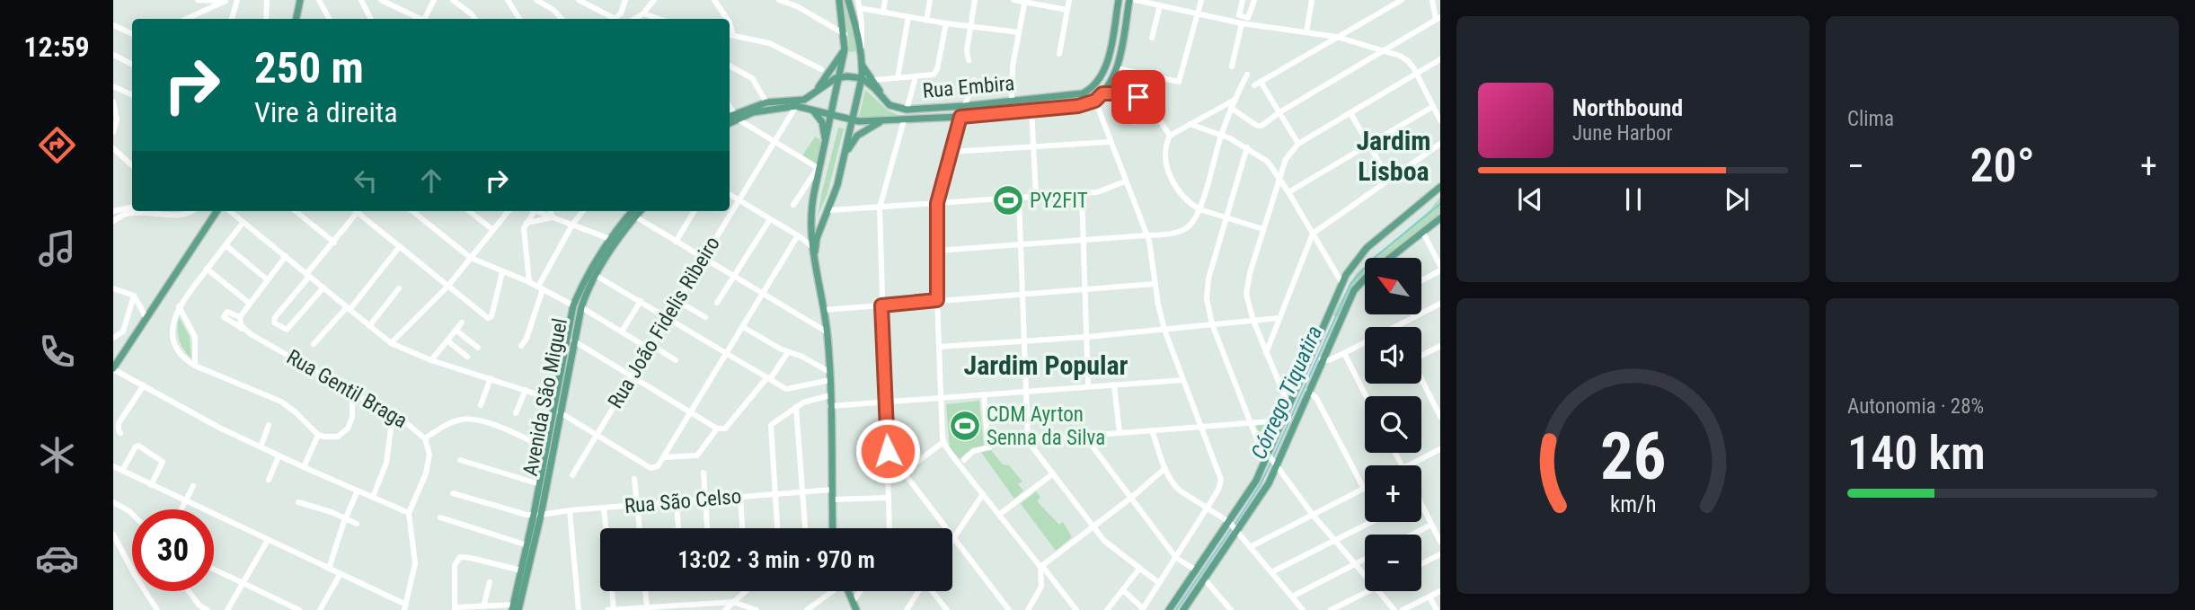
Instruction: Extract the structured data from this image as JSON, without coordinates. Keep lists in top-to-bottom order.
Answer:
{
  "streets": {
    "main road": ["Rua Embira", "Avenida São Miguel"],
    "street": ["Rua João Fidelis Ribeiro", "Rua Gentil Braga", "Rua São Celso"]
  },
  "crossings": [
    ["Avenida São Miguel", "Rua São Celso"]
  ],
  "districts": ["Jardim Lisboa", "Jardim Popular"],
  "water": ["Córrego Tiquatira"],
  "places": {
    "sports": ["PY2FIT", "CDM Ayrton Senna da Silva"]
  },
  "north": "top left",
  "page": {
    "tabs": "12:59",
    "tile": [
      "Clima",
      ["Autonomia · 28%", "140 km"]
    ],
    "turn": ["250 m", "Vire à direita"],
    "song": ["Northbound", "June Harbor"],
    "heat": ["−", "20°", "+"],
    "map_buttons": ["+", "−"],
    "limit": "30",
    "trip": "13:02 · 3 min · 970 m",
    "gauge": ["26", "km/h"]
  }
}
